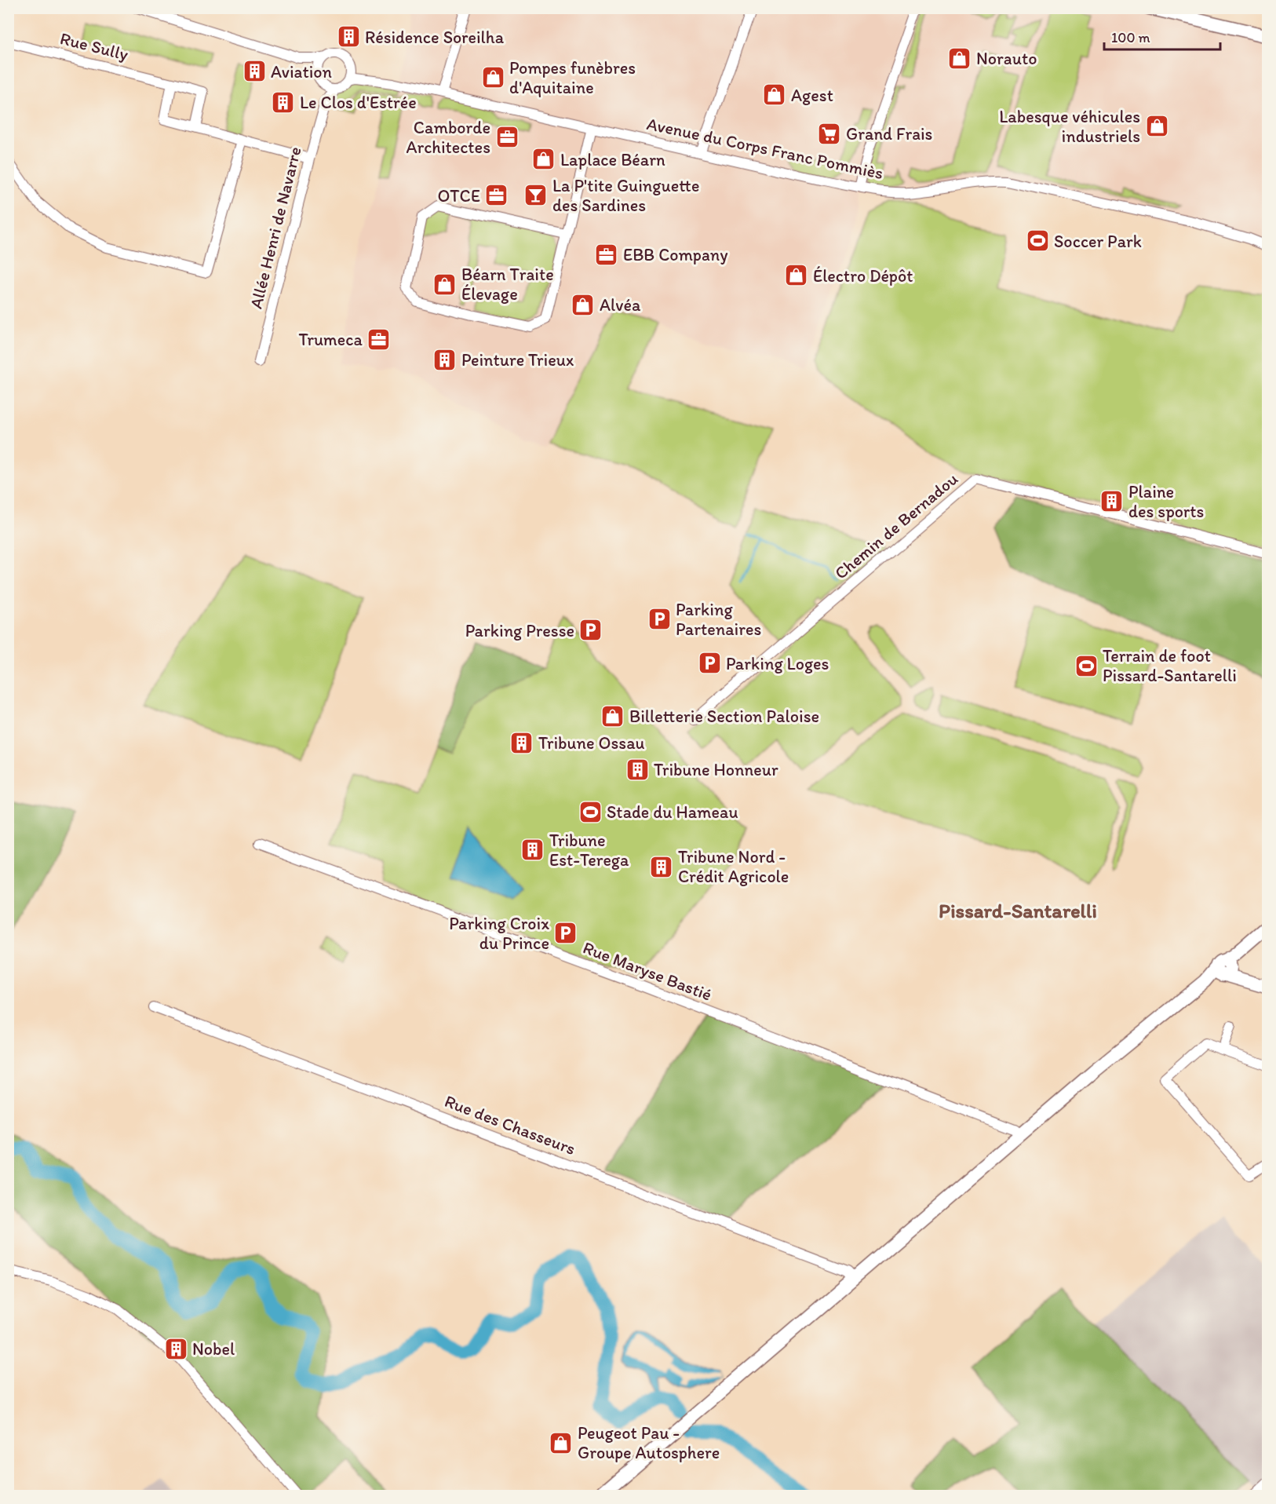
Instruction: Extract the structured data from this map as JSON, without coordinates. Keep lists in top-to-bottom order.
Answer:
{
  "streets": {
    "street": [
      "Rue Sully",
      "Avenue du Corps Franc Pommiès",
      "Allée Henri de Navarre",
      "Chemin de Bernadou",
      "Rue Maryse Bastié",
      "Rue des Chasseurs"
    ]
  },
  "districts": ["Pissard-Santarelli"],
  "places": {
    "building": [
      "Résidence Soreilha",
      "Aviation",
      "Le Clos d'Estrée",
      "Peinture Trieux",
      "Plaine des sports",
      "Tribune Ossau",
      "Tribune Honneur",
      "Tribune Est-Terega",
      "Tribune Nord - Crédit Agricole",
      "Nobel"
    ],
    "shop": [
      "Norauto",
      "Pompes funèbres d'Aquitaine",
      "Agest",
      "Labesque véhicules industriels",
      "Laplace Béarn",
      "Électro Dépôt",
      "Béarn Traite Élevage",
      "Alvéa",
      "Billetterie Section Paloise",
      "Peugeot Pau - Groupe Autosphere"
    ],
    "supermarket": ["Grand Frais"],
    "office": [
      "Camborde Architectes",
      "OTCE",
      "EBB Company",
      "Trumeca"
    ],
    "bar": ["La P'tite Guinguette des Sardines"],
    "sports": ["Soccer Park", "Terrain de foot Pissard-Santarelli", "Stade du Hameau"],
    "parking": [
      "Parking Partenaires",
      "Parking Presse",
      "Parking Loges",
      "Parking Croix du Prince"
    ]
  },
  "scale_bar": "100 m"
}
